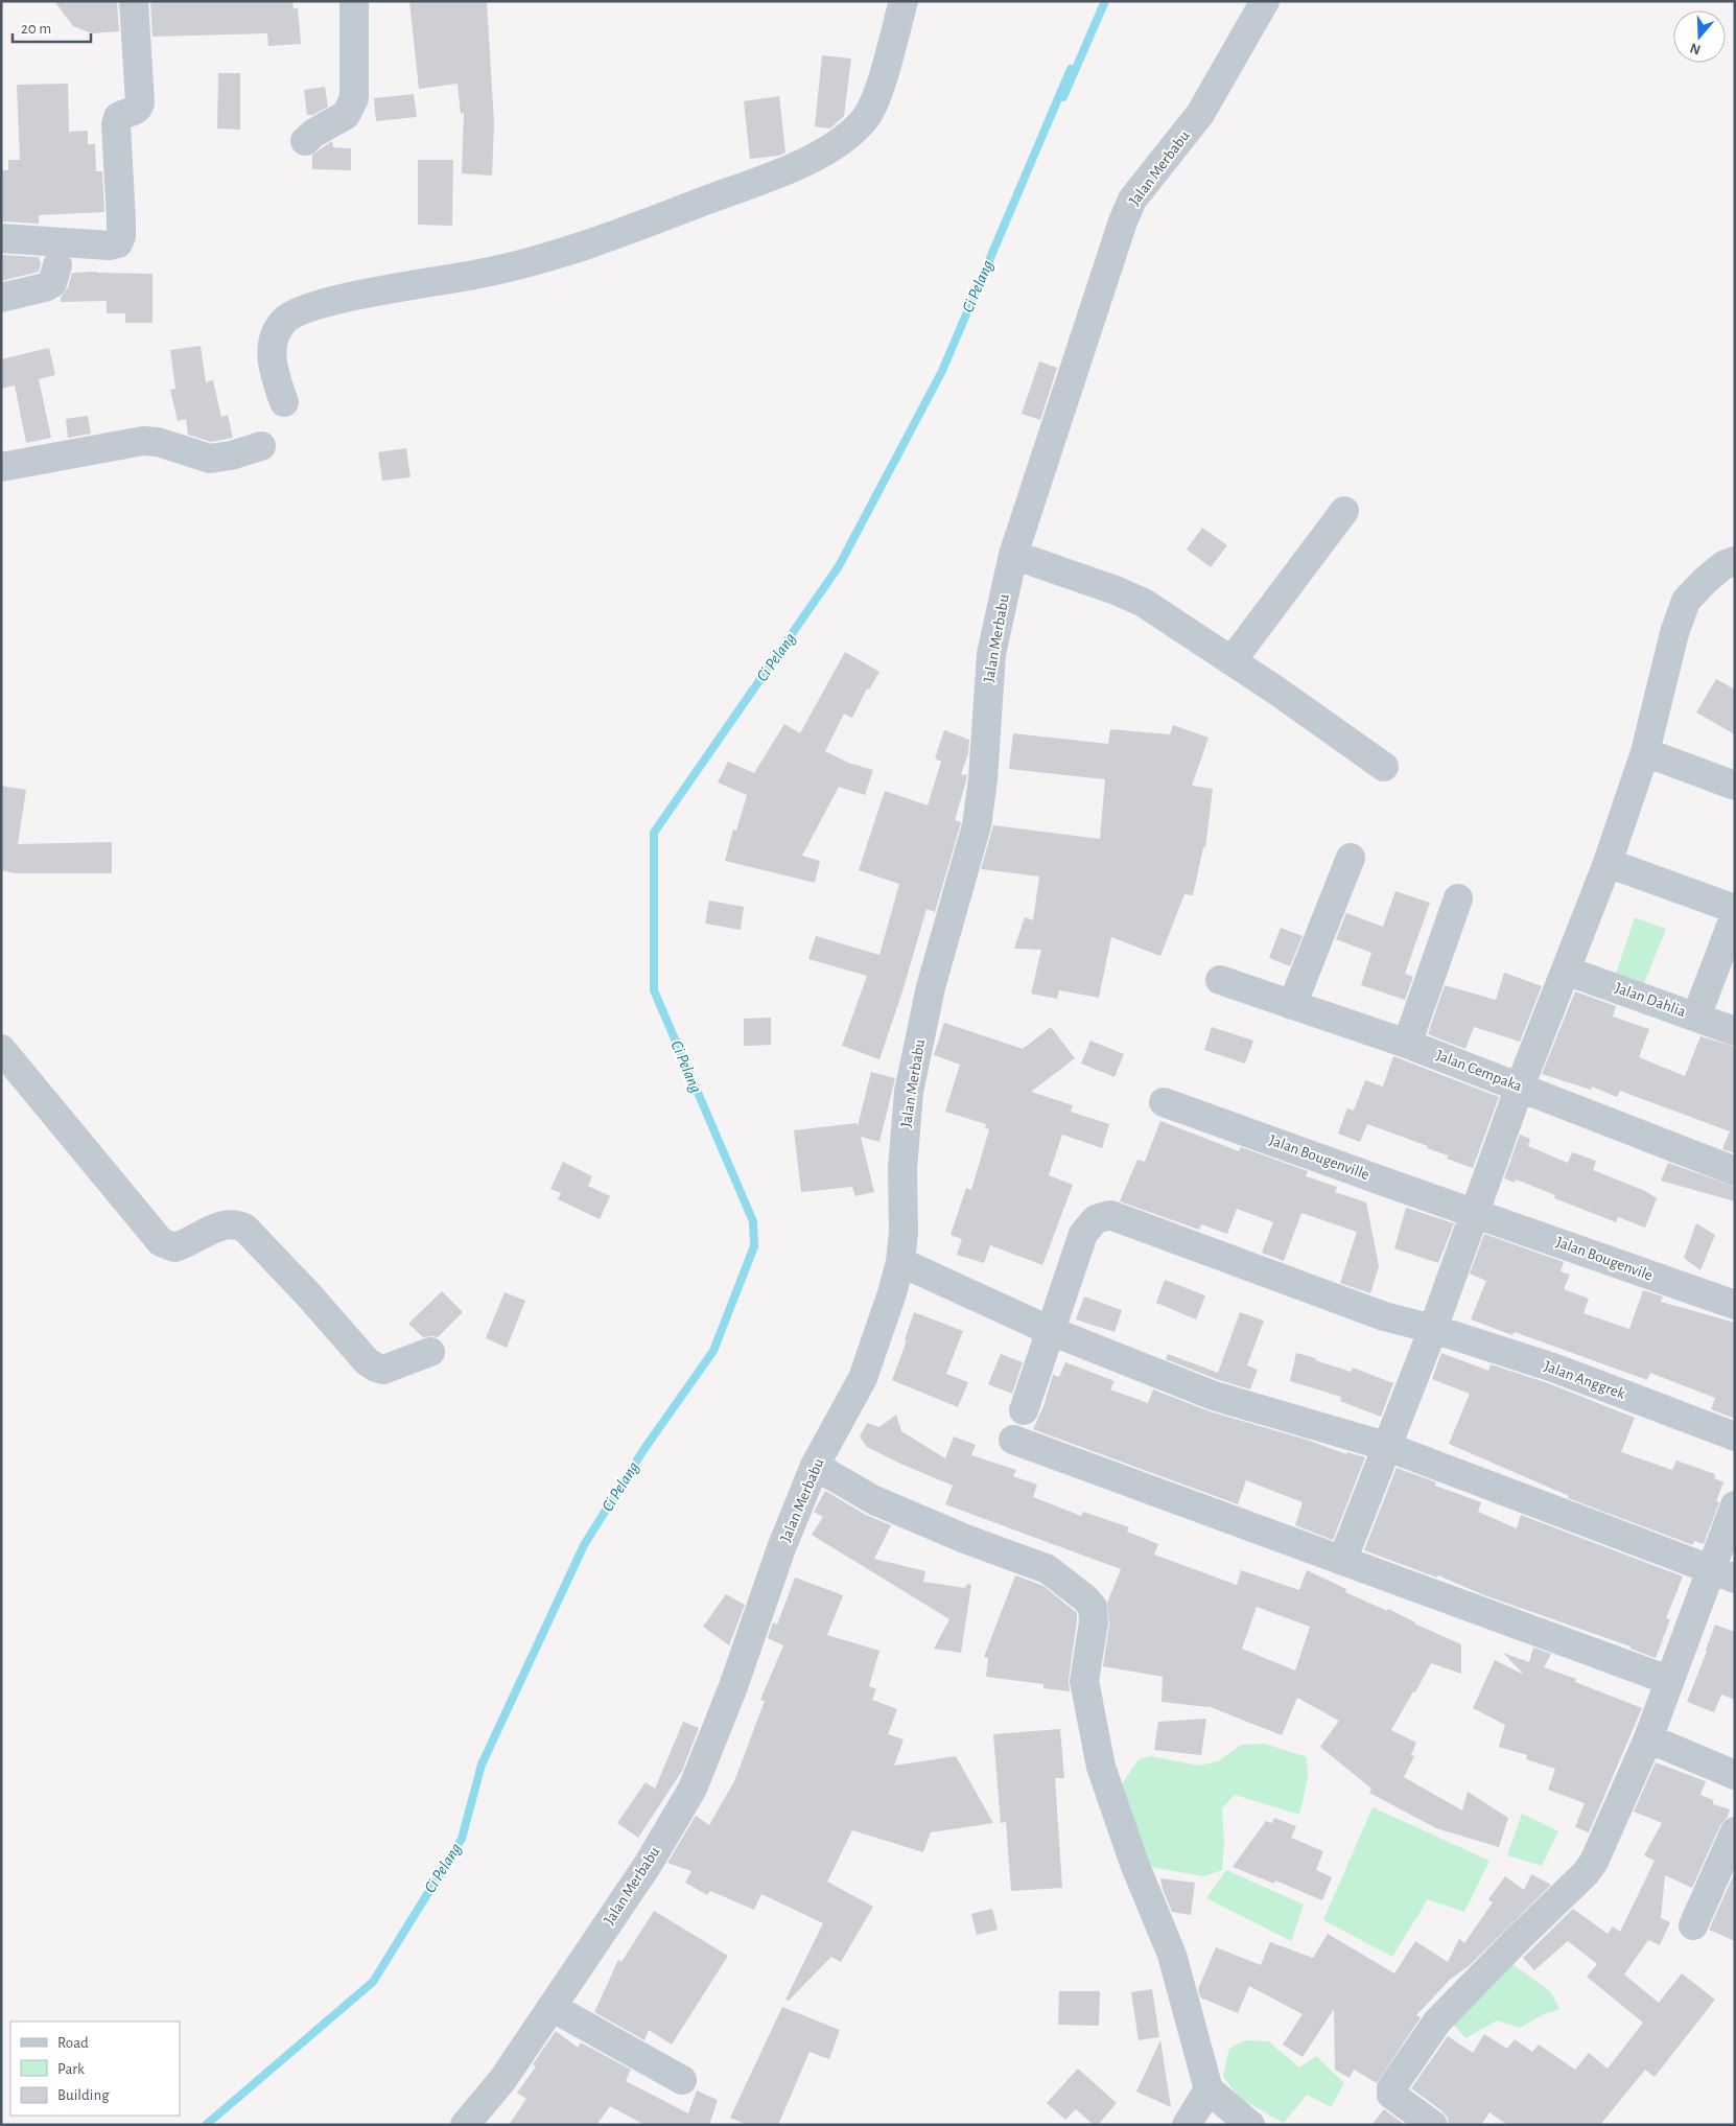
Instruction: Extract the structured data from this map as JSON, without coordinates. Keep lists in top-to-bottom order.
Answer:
{
  "streets": {
    "street": [
      "Jalan Merbabu",
      "Jalan Dahlia",
      "Jalan Cempaka",
      "Jalan Bougenville",
      "Jalan Bougenvile",
      "Jalan Anggrek"
    ]
  },
  "crossings": [
    ["Jalan Bougenville", "Jalan Bougenvile"]
  ],
  "water": ["Ci Pelang"],
  "legend": ["Road", "Park", "Building"],
  "scale_bar": "20 m",
  "north": "bottom"
}
